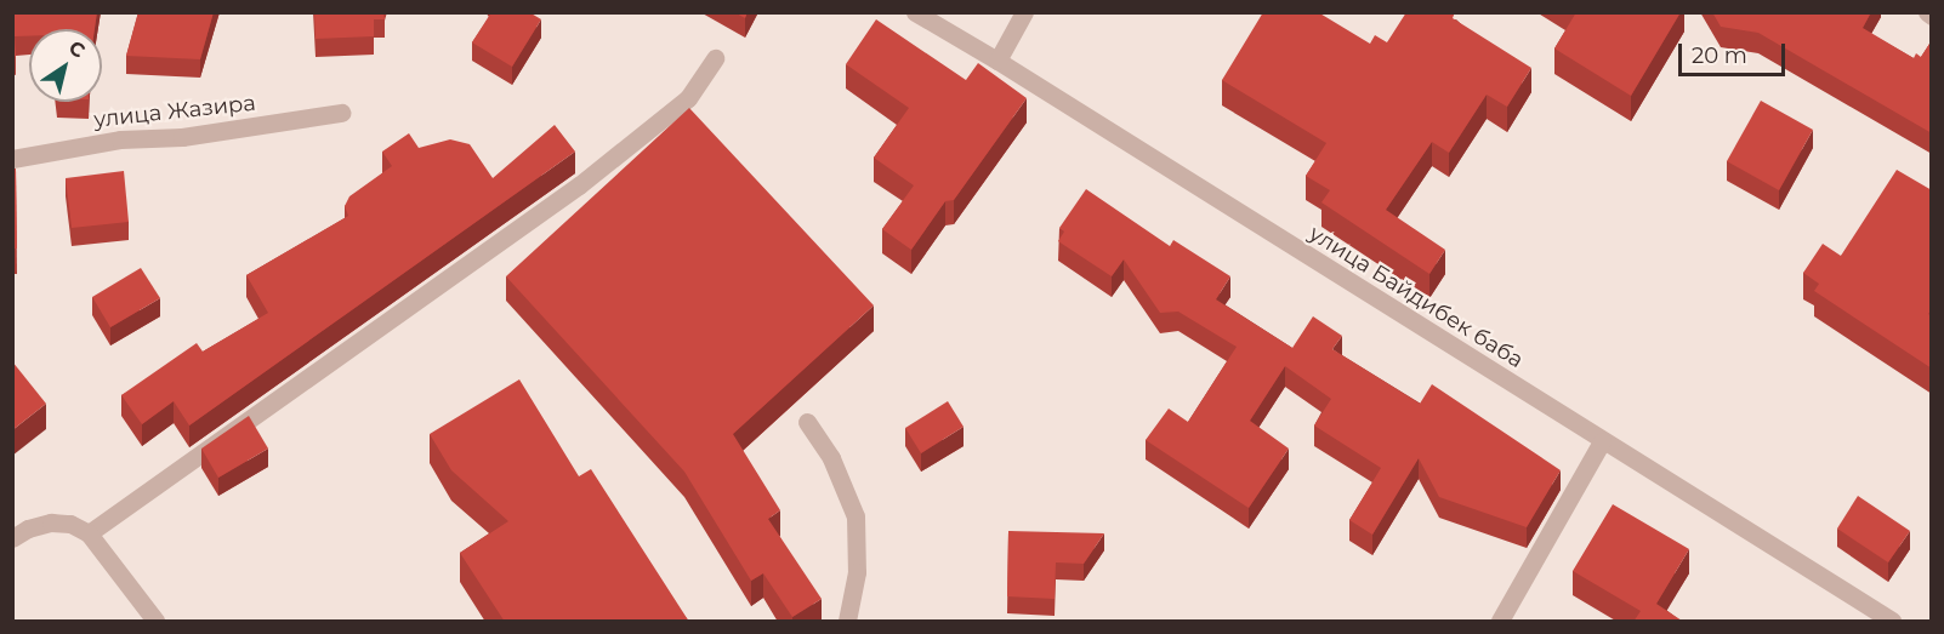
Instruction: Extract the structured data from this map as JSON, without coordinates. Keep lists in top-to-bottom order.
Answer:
{
  "streets": {
    "street": ["улица Жазира", "улица Байдибек баба"]
  },
  "scale_bar": "20 m",
  "north": "top right"
}
